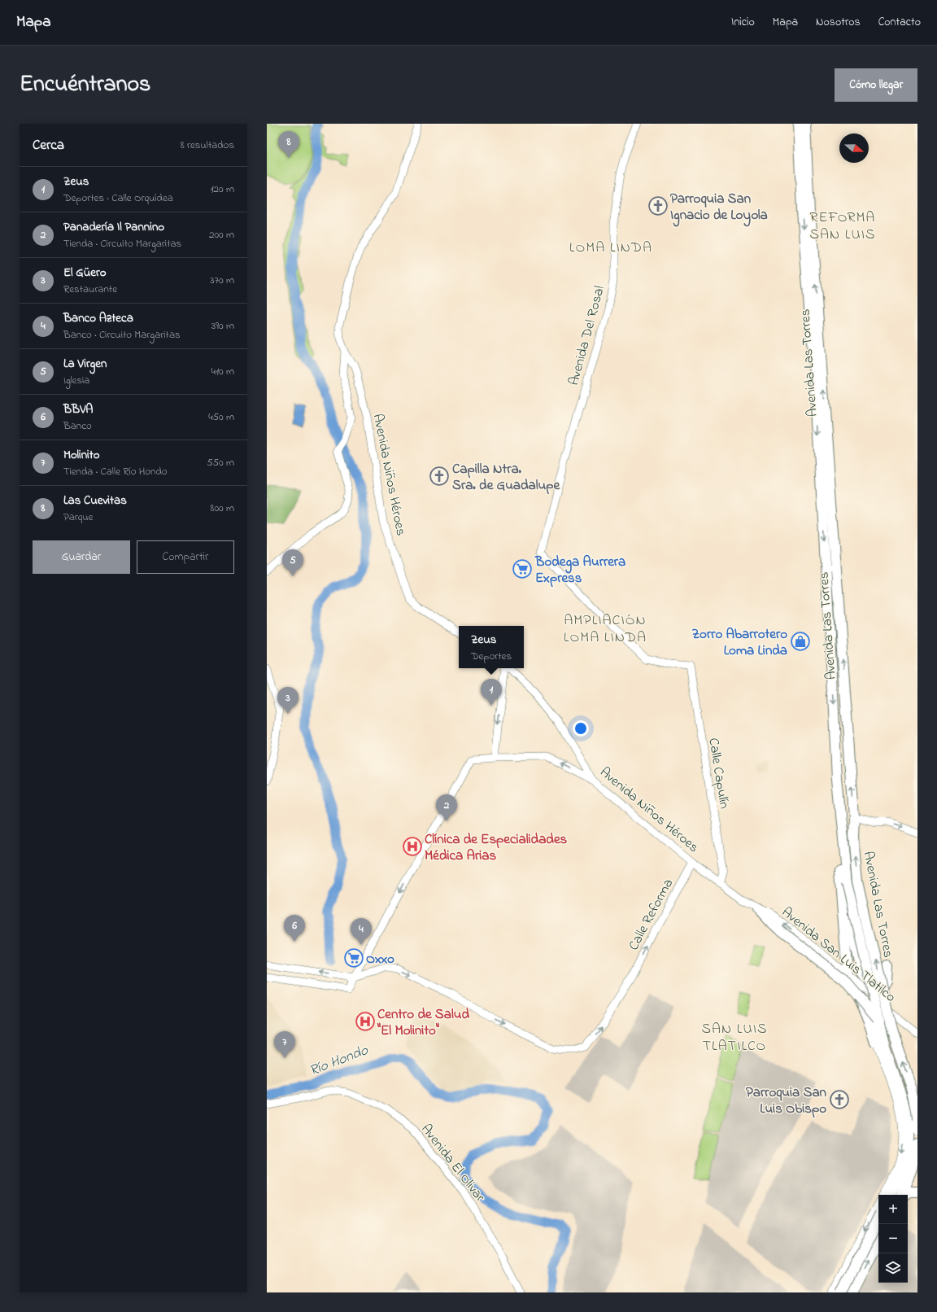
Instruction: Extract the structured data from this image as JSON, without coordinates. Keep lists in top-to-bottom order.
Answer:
{
  "streets": {
    "highway": ["Avenida Las Torres"],
    "street": [
      "Avenida Del Rosal",
      "Avenida Niños Héroes",
      "Calle Capulín",
      "Calle Reforma",
      "Avenida San Luis Tlatilco",
      "Avenida El Olivar"
    ]
  },
  "crossings": [
    ["Avenida Del Rosal", "Calle Capulín"],
    ["Avenida Niños Héroes", "Calle Capulín"],
    ["Avenida Niños Héroes", "Calle Reforma"],
    ["Avenida Niños Héroes", "Avenida San Luis Tlatilco"]
  ],
  "one_way": ["Avenida San Luis Tlatilco"],
  "districts": [
    "REFORMA SAN LUIS",
    "LOMA LINDA",
    "AMPLIACIÓN LOMA LINDA",
    "SAN LUIS TLATILCO"
  ],
  "water": ["Río Hondo"],
  "places": {
    "church": ["Parroquia San Ignacio de Loyola", "Capilla Ntra. Sra. de Guadalupe", "Parroquia San Luis Obispo"],
    "supermarket": ["Bodega Aurrera Express", "Oxxo"],
    "shop": ["Zorro Abarrotero Loma Linda"],
    "hospital": ["Clínica de Especialidades Médica Arias", "Centro de Salud \"El Molinito\""]
  },
  "north": "right",
  "page": {
    "header": "Mapa",
    "nav": [
      "Inicio",
      "Mapa",
      "Nosotros",
      "Contacto"
    ],
    "title": "Encuéntranos",
    "buttons": [
      "Cómo llegar",
      ["Guardar", "Compartir"]
    ],
    "heading": ["Cerca", "8 resultados"],
    "pins": [
      "8",
      "5",
      "1",
      "3",
      "2",
      "6",
      "4",
      "7"
    ],
    "list": [
      {
        "mark": "1",
        "name": "Zeus",
        "note": "Deportes · Calle Orquídea",
        "value": "120 m"
      },
      {
        "mark": "2",
        "name": "Panadería Il Pannino",
        "note": "Tienda · Circuito Margaritas",
        "value": "200 m"
      },
      {
        "mark": "3",
        "name": "El Güero",
        "note": "Restaurante",
        "value": "370 m"
      },
      {
        "mark": "4",
        "name": "Banco Azteca",
        "note": "Banco · Circuito Margaritas",
        "value": "390 m"
      },
      {
        "mark": "5",
        "name": "La Virgen",
        "note": "Iglesia",
        "value": "410 m"
      },
      {
        "mark": "6",
        "name": "BBVA",
        "note": "Banco",
        "value": "450 m"
      },
      {
        "mark": "7",
        "name": "Molinito",
        "note": "Tienda · Calle Río Hondo",
        "value": "550 m"
      },
      {
        "mark": "8",
        "name": "Las Cuevitas",
        "note": "Parque",
        "value": "800 m"
      }
    ],
    "popup": ["Zeus", "Deportes"],
    "map_buttons": ["+", "−"]
  }
}
